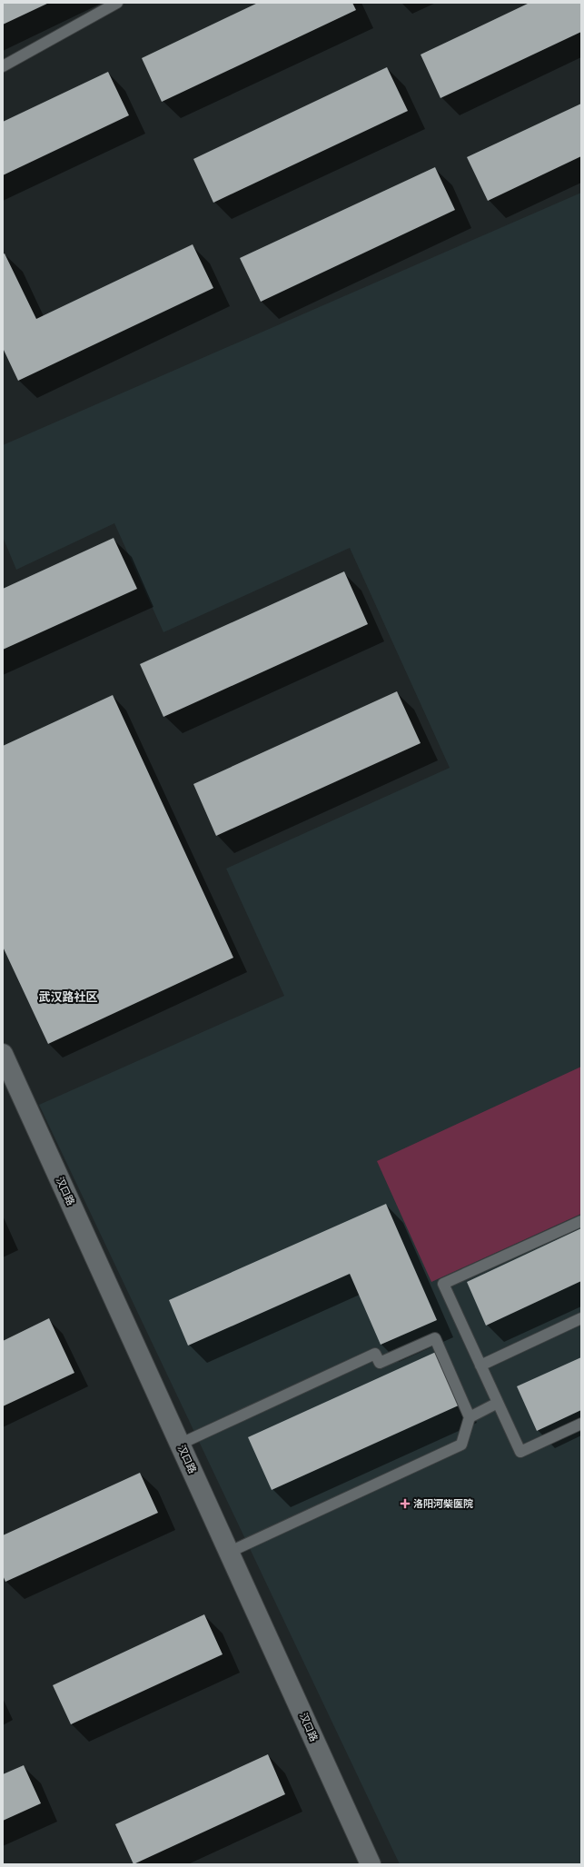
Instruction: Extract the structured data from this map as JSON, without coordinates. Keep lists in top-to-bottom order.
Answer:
{
  "streets": {
    "street": ["汉口路"]
  },
  "districts": ["武汉路社区"],
  "places": {
    "health": ["洛阳河柴医院"]
  }
}
